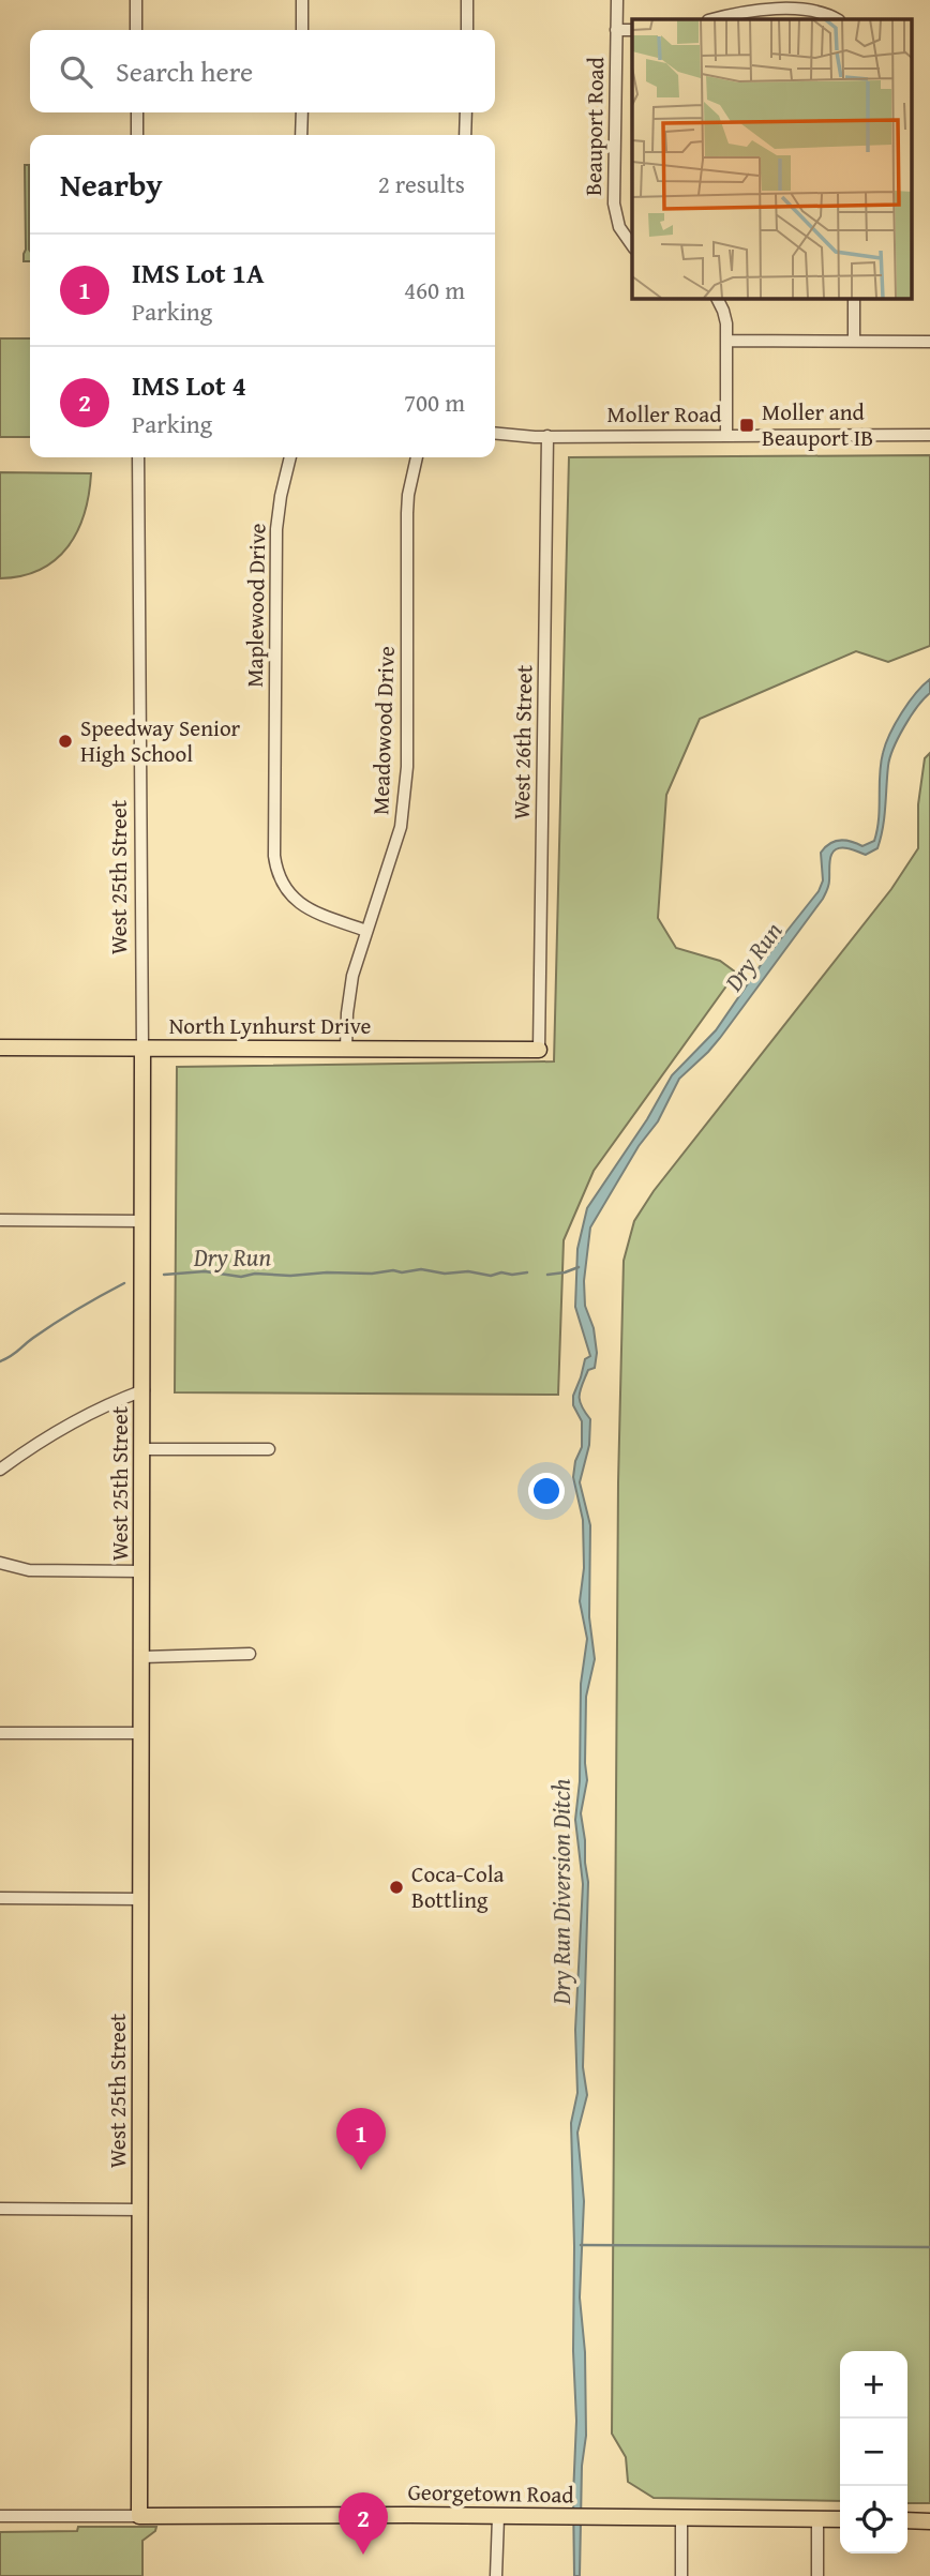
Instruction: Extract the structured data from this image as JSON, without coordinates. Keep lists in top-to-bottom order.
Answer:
{
  "streets": {
    "main road": ["West 25th Street", "North Lynhurst Drive", "Georgetown Road"],
    "street": [
      "Beauport Road",
      "Moller Road",
      "Maplewood Drive",
      "Meadowood Drive",
      "West 26th Street"
    ]
  },
  "crossings": [
    ["Moller Road", "West 26th Street"],
    ["Maplewood Drive", "Meadowood Drive"],
    ["Meadowood Drive", "North Lynhurst Drive"],
    ["West 26th Street", "North Lynhurst Drive"],
    ["West 25th Street", "North Lynhurst Drive"],
    ["West 25th Street", "Georgetown Road"]
  ],
  "water": ["Dry Run", "Dry Run Diversion Ditch"],
  "places": {
    "transit": ["Moller and Beauport IB"],
    "other": ["Speedway Senior High School", "Coca-Cola Bottling"]
  },
  "page": {
    "search": "Search here",
    "heading": ["Nearby", "2 results"],
    "list": [
      {
        "mark": "1",
        "name": "IMS Lot 1A",
        "note": "Parking",
        "value": "460 m"
      },
      {
        "mark": "2",
        "name": "IMS Lot 4",
        "note": "Parking",
        "value": "700 m"
      }
    ],
    "pins": ["1", "2"],
    "map_buttons": ["+", "−"]
  }
}
